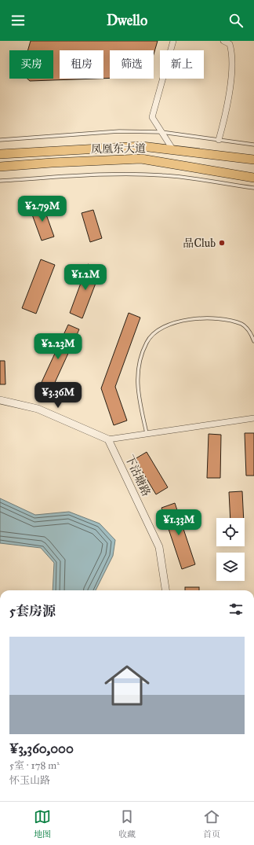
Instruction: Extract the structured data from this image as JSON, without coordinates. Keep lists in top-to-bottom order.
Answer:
{
  "streets": {
    "main road": ["凤凰东大道"],
    "street": ["下沽塘路"]
  },
  "places": ["品Club"],
  "page": {
    "header": "Dwello",
    "chip": [
      "买房",
      "租房",
      "筛选",
      "新上"
    ],
    "price": [
      "¥2.79M",
      "¥1.2M",
      "¥2.23M",
      "¥3.36M",
      "¥1.33M"
    ],
    "heading": "5套房源",
    "list": [
      {
        "name": "¥3,360,000",
        "note": "5室 · 178 m² · 怀玉山路"
      }
    ],
    "tabs": ["地图", "收藏", "首页"]
  }
}
